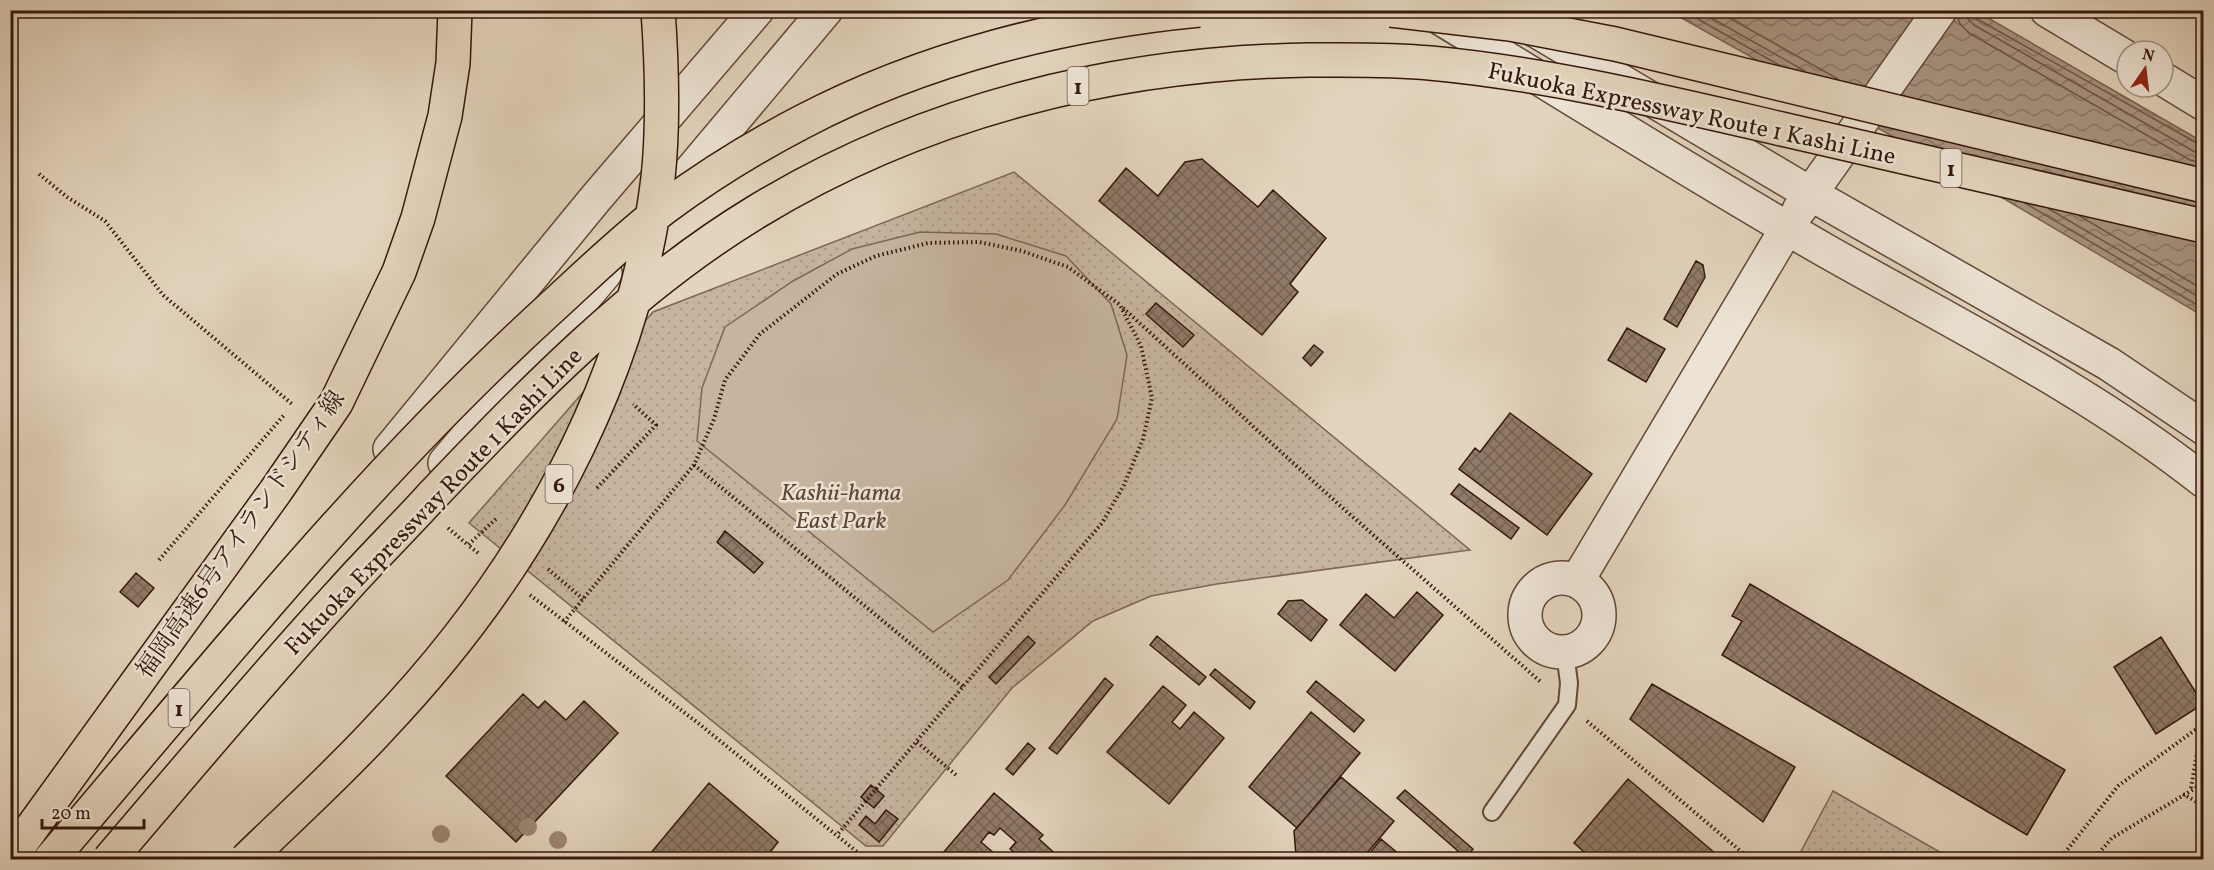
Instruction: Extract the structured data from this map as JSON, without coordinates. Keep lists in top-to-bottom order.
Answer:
{
  "streets": {
    "highway": [
      "1",
      "Fukuoka Expressway Route 1 Kashi Line",
      "6",
      "福岡高速6号アイランドシティ線"
    ]
  },
  "parks": ["Kashii-hama East Park"],
  "scale_bar": "20 m",
  "north": "top"
}
